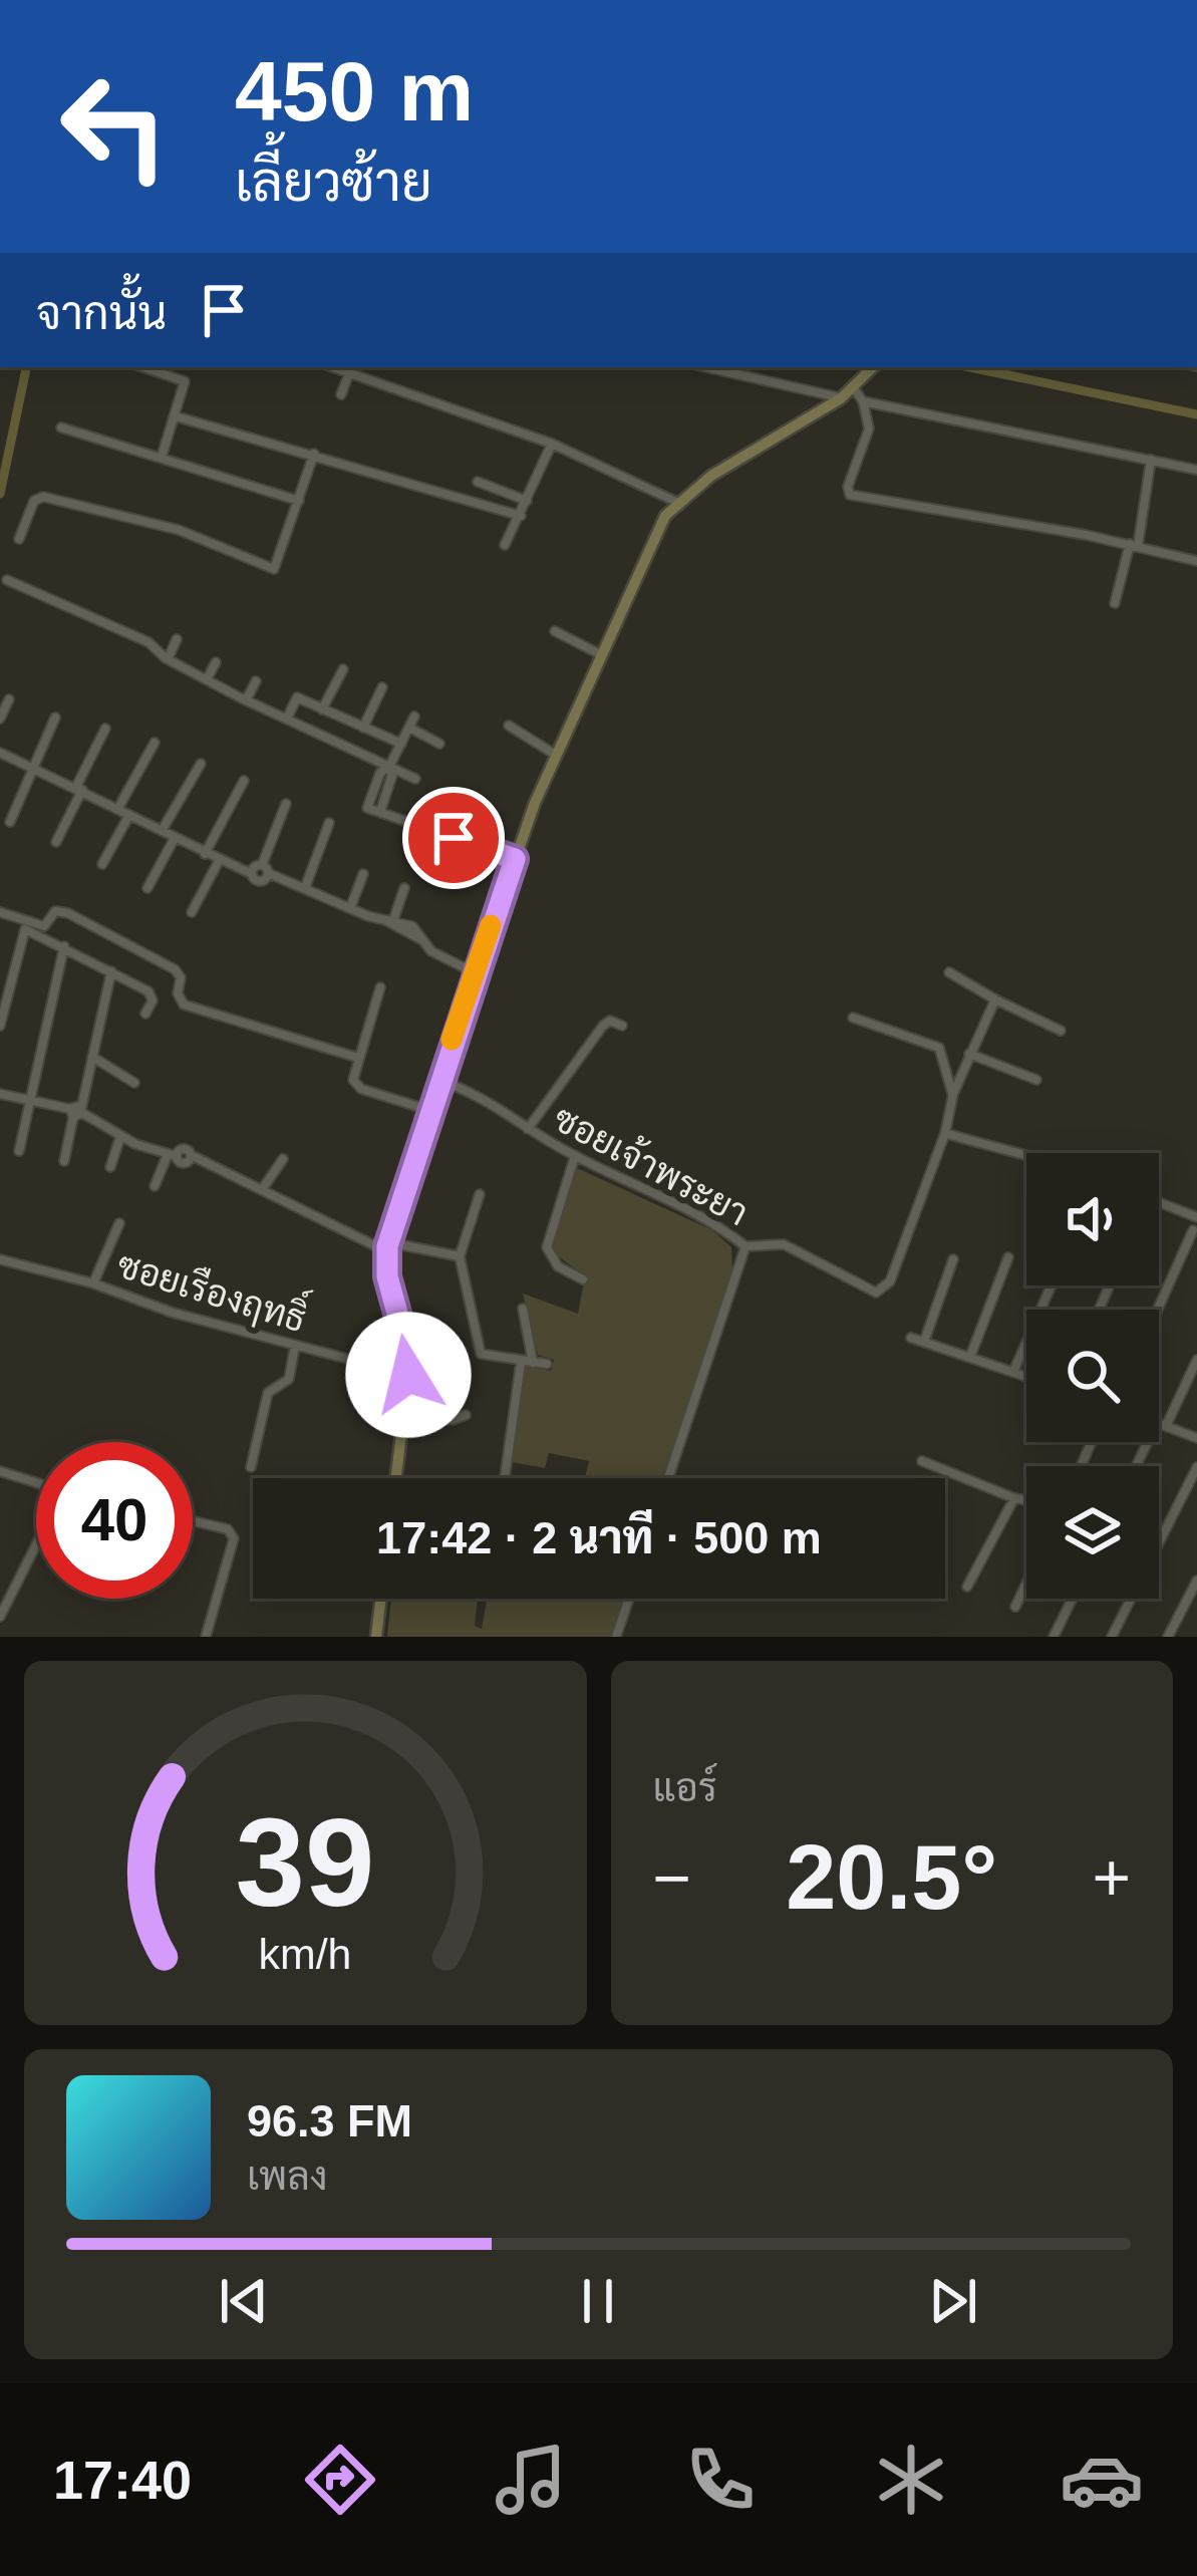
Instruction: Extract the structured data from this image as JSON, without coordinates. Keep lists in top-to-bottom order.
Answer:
{
  "streets": {
    "street": ["ซอยเจ้าพระยา", "ซอยเรืองฤทธิ์"]
  },
  "page": {
    "turn": ["450 m", "เลี้ยวซ้าย"],
    "then": "จากนั้น",
    "limit": "40",
    "trip": "17:42 · 2 นาที · 500 m",
    "tile": "แอร์",
    "heat": ["−", "20.5°", "+"],
    "song": ["96.3 FM", "เพลง"],
    "tabs": "17:40",
    "gauge": ["39", "km/h"]
  }
}
